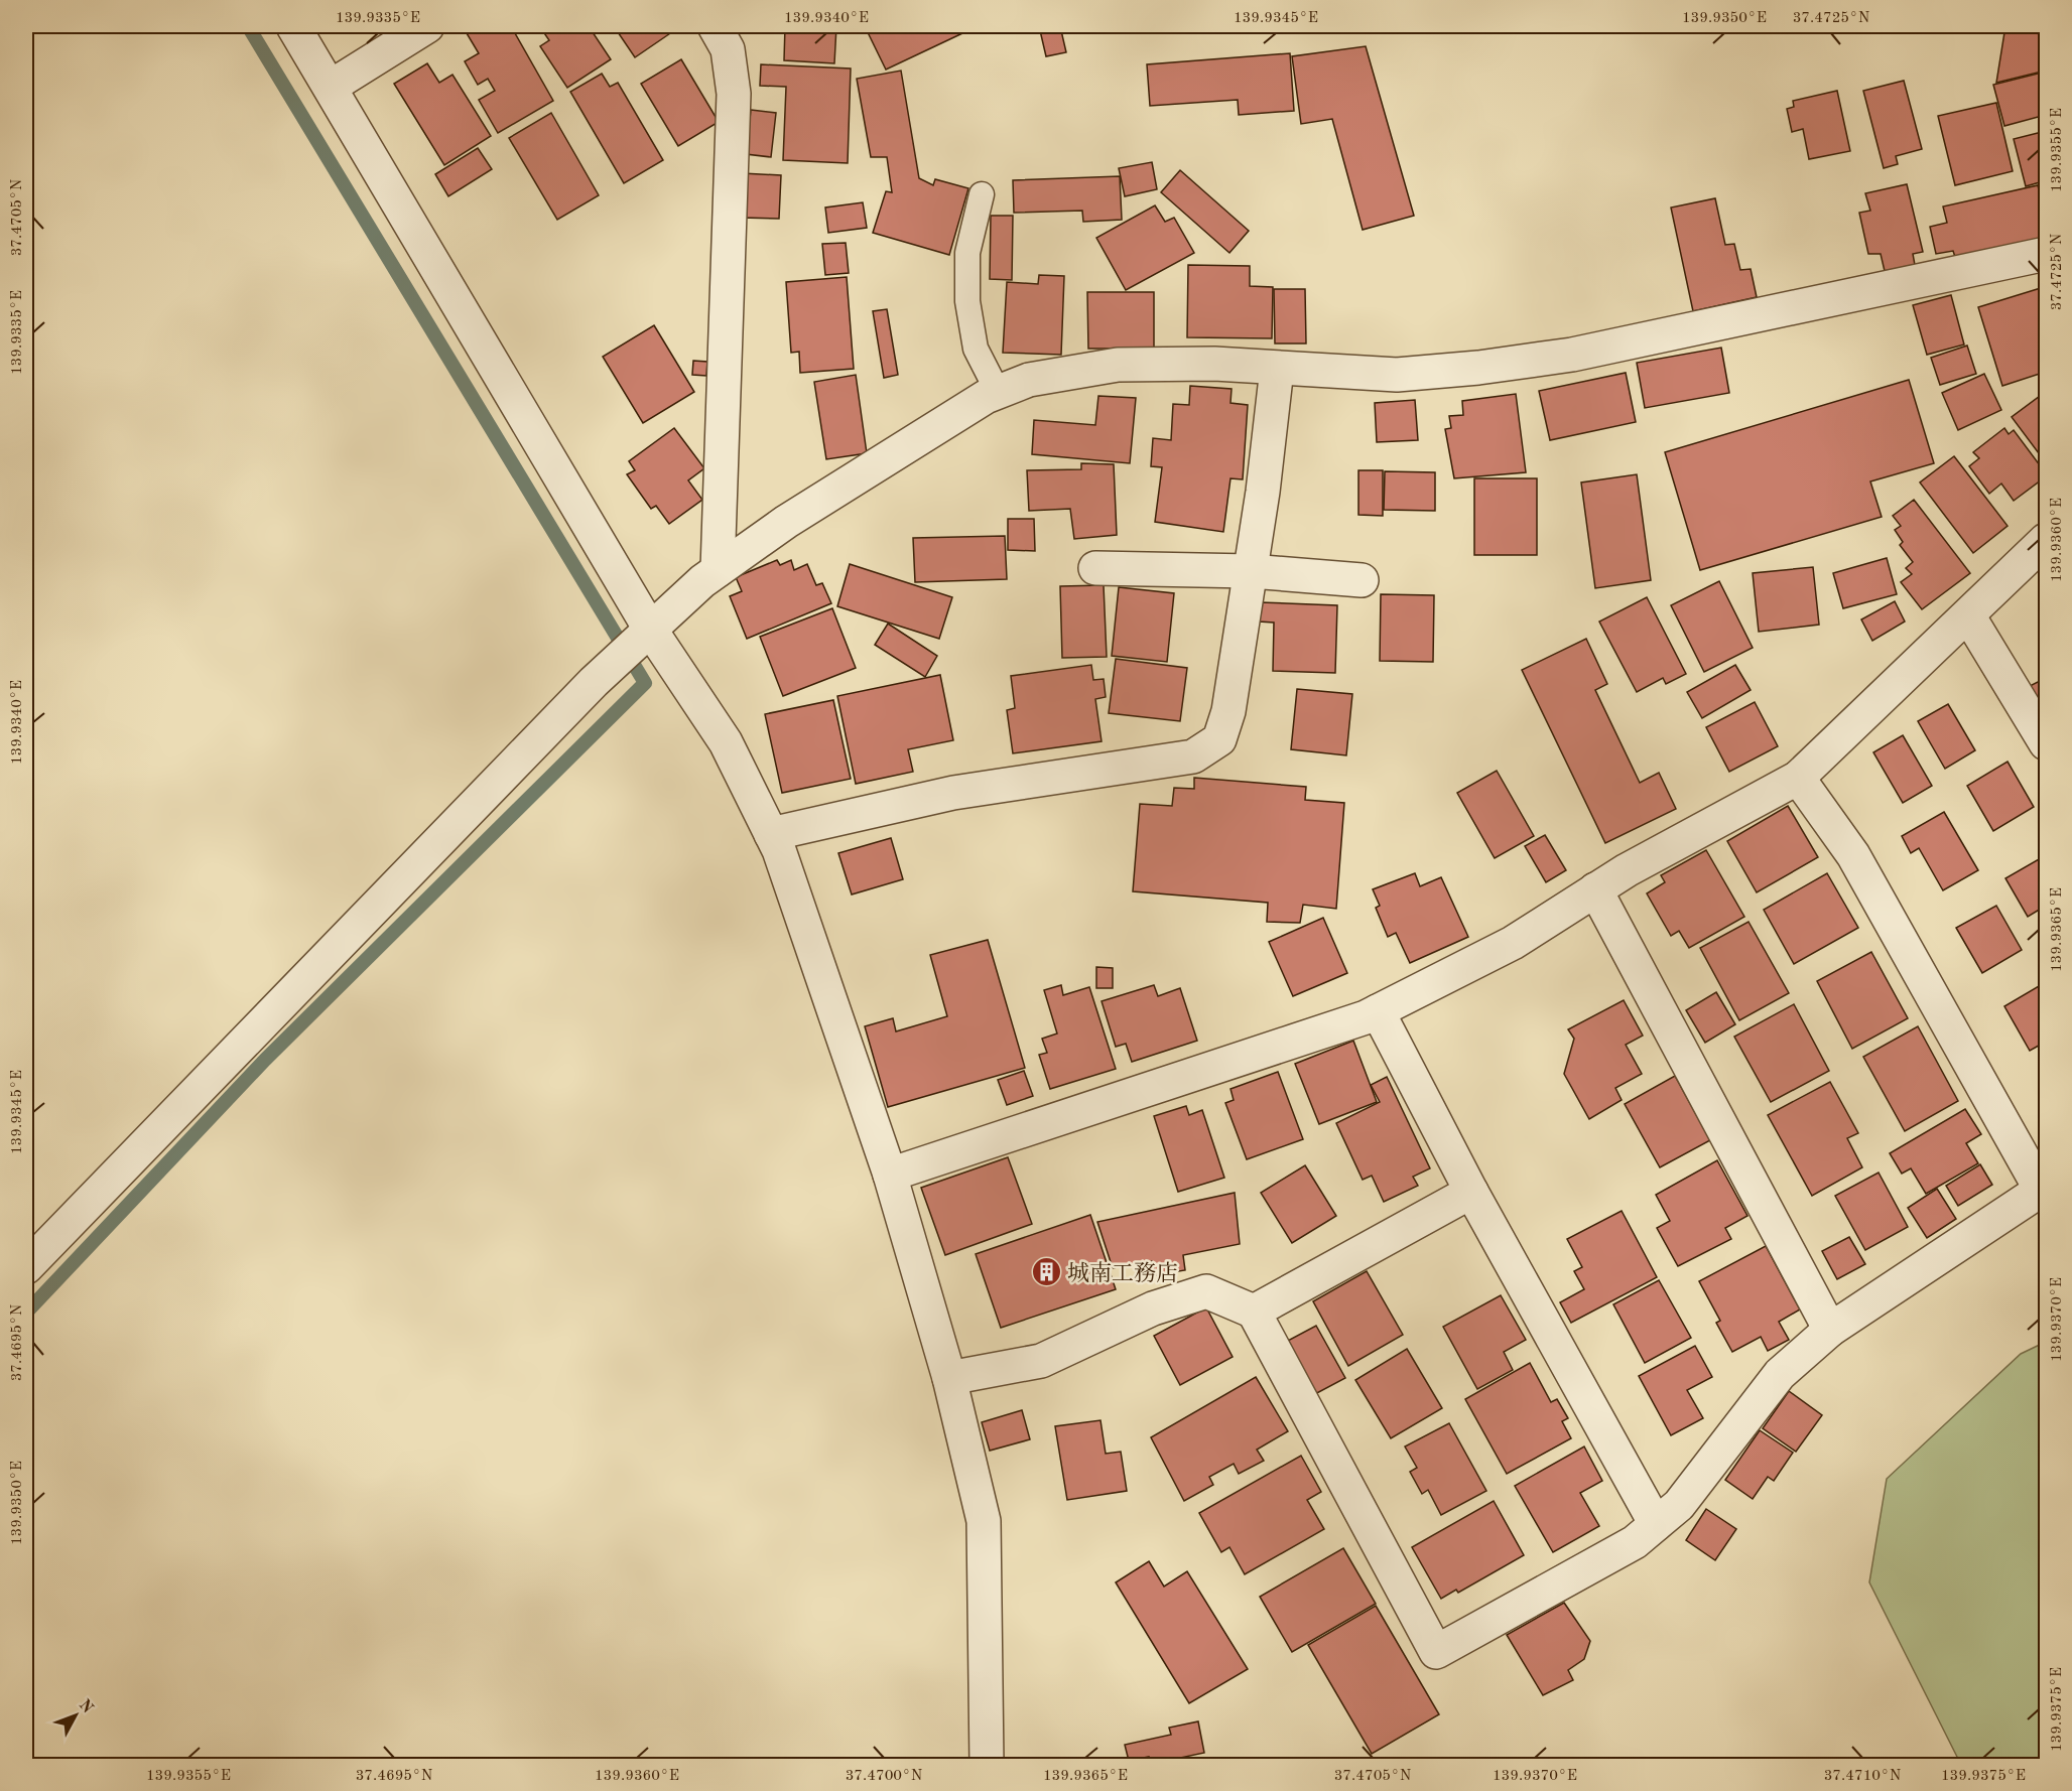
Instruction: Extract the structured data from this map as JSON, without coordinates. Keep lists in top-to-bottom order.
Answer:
{
  "places": {
    "building": ["城南工務店"]
  },
  "north": "top right",
  "coordinates": [
    "139.9335°E",
    "139.9340°E",
    "139.9345°E",
    "139.9350°E",
    "37.4725°N",
    "139.9355°E",
    "37.4705°N",
    "139.9360°E",
    "139.9365°E",
    "139.9370°E",
    "37.4695°N",
    "139.9375°E",
    "37.4700°N",
    "37.4710°N"
  ]
}
